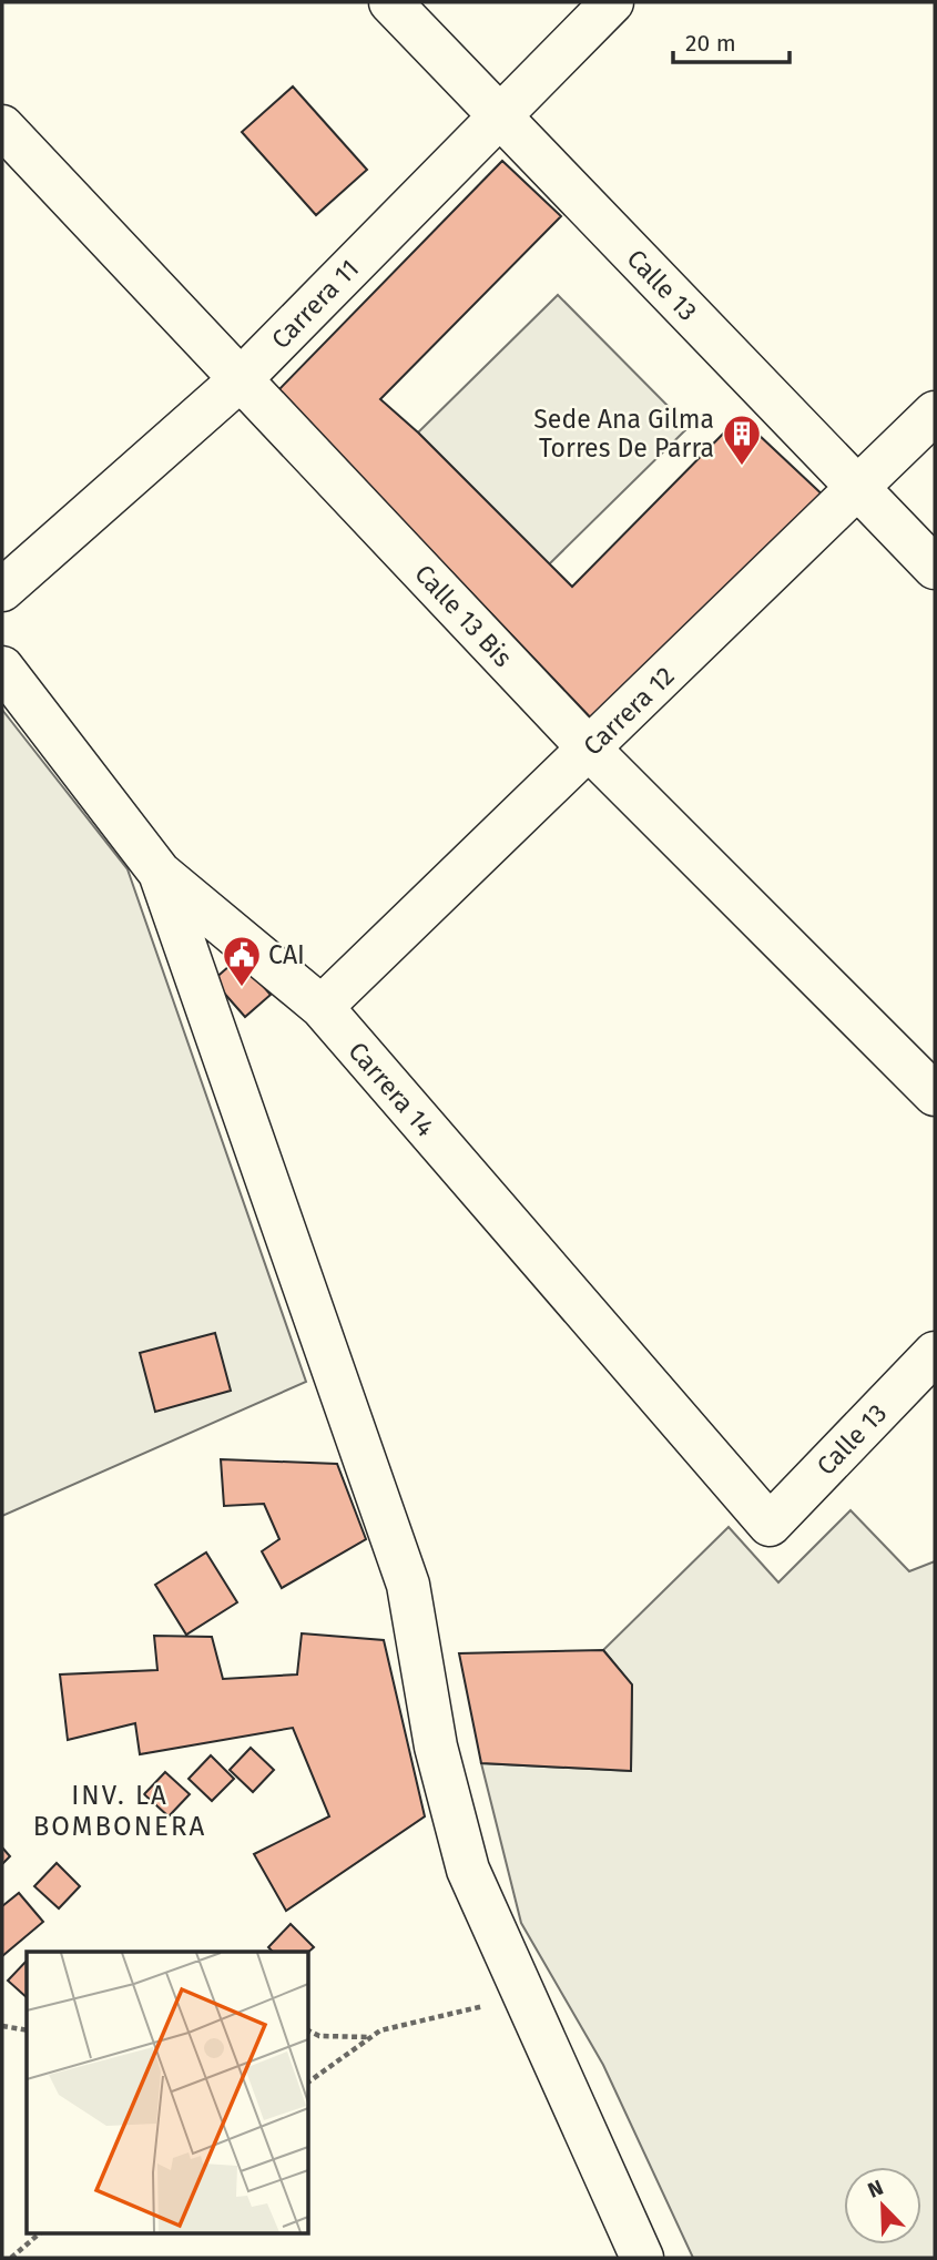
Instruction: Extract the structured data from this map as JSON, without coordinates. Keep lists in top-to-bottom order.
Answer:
{
  "streets": {
    "street": [
      "Calle 13",
      "Carrera 11",
      "Calle 13 Bis",
      "Carrera 12",
      "Carrera 14"
    ]
  },
  "crossings": [
    ["Calle 13", "Carrera 11"],
    ["Calle 13", "Carrera 12"],
    ["Calle 13", "Carrera 14"],
    ["Carrera 11", "Calle 13 Bis"],
    ["Calle 13 Bis", "Carrera 12"],
    ["Carrera 12", "Carrera 14"]
  ],
  "districts": ["INV. LA BOMBONERA"],
  "places": {
    "building": ["Sede Ana Gilma Torres De Parra"],
    "public building": ["CAI"]
  },
  "scale_bar": "20 m",
  "north": "top left"
}
